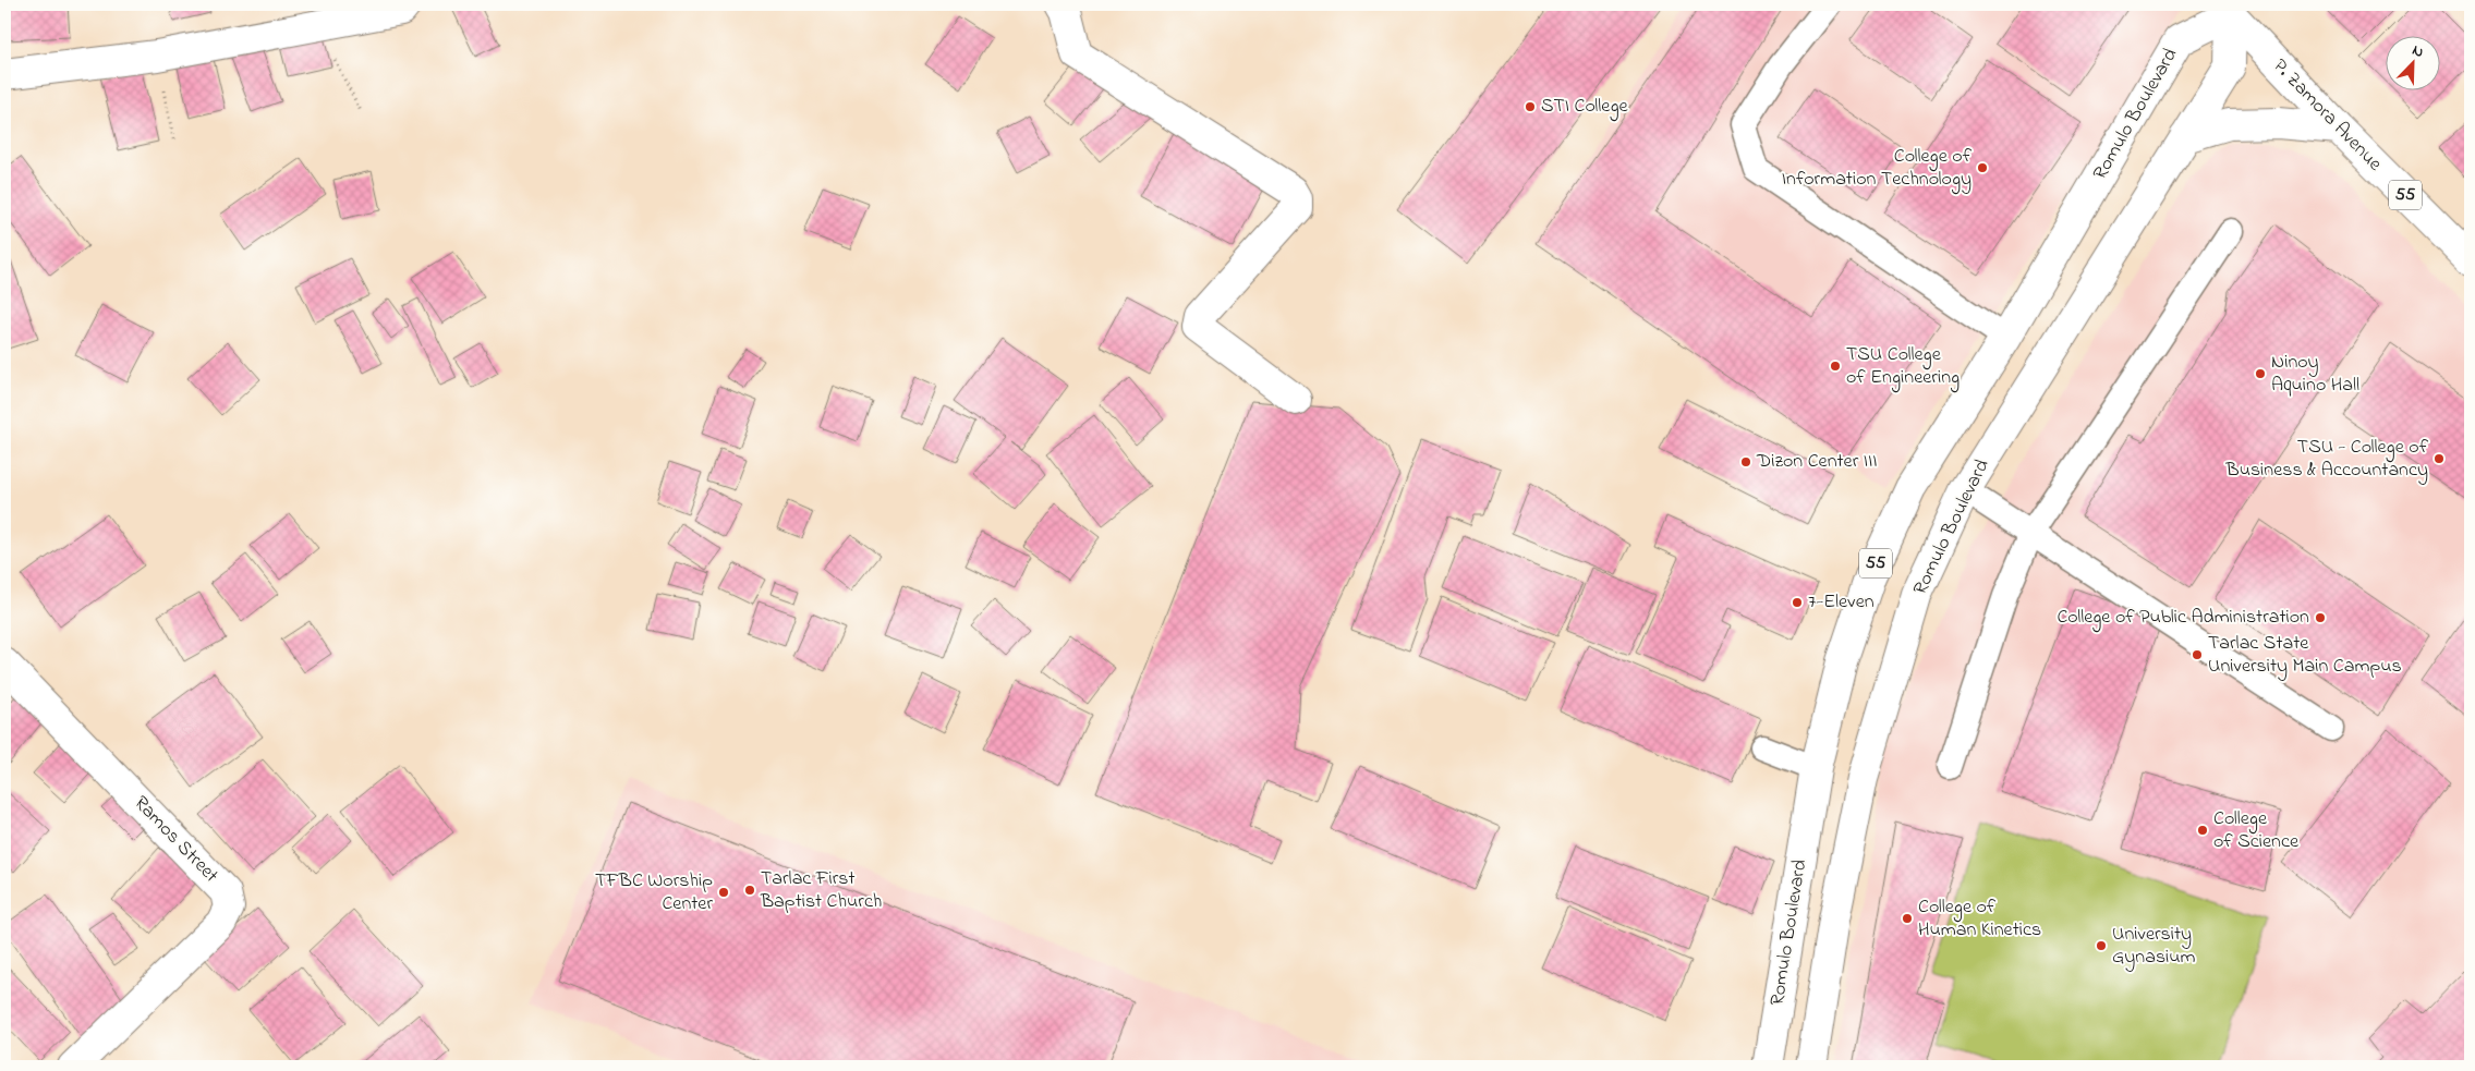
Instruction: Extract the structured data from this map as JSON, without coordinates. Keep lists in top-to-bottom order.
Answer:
{
  "streets": {
    "main road": [
      "Romulo Boulevard",
      "P. Zamora Avenue",
      "55",
      "Ramos Street"
    ]
  },
  "crossings": [
    ["Romulo Boulevard", "P. Zamora Avenue"]
  ],
  "places": [
    "STI College",
    "College of Information Technology",
    "TSU College of Engineering",
    "Ninoy Aquino Hall",
    "TSU - College of Business & Accountancy",
    "Dizon Center III",
    "7-Eleven",
    "College of Public Administration",
    "Tarlac State University Main Campus",
    "College of Science",
    "Tarlac First Baptist Church",
    "TFBC Worship Center",
    "College of Human Kinetics",
    "University Gynasium"
  ],
  "north": "top right"
}
